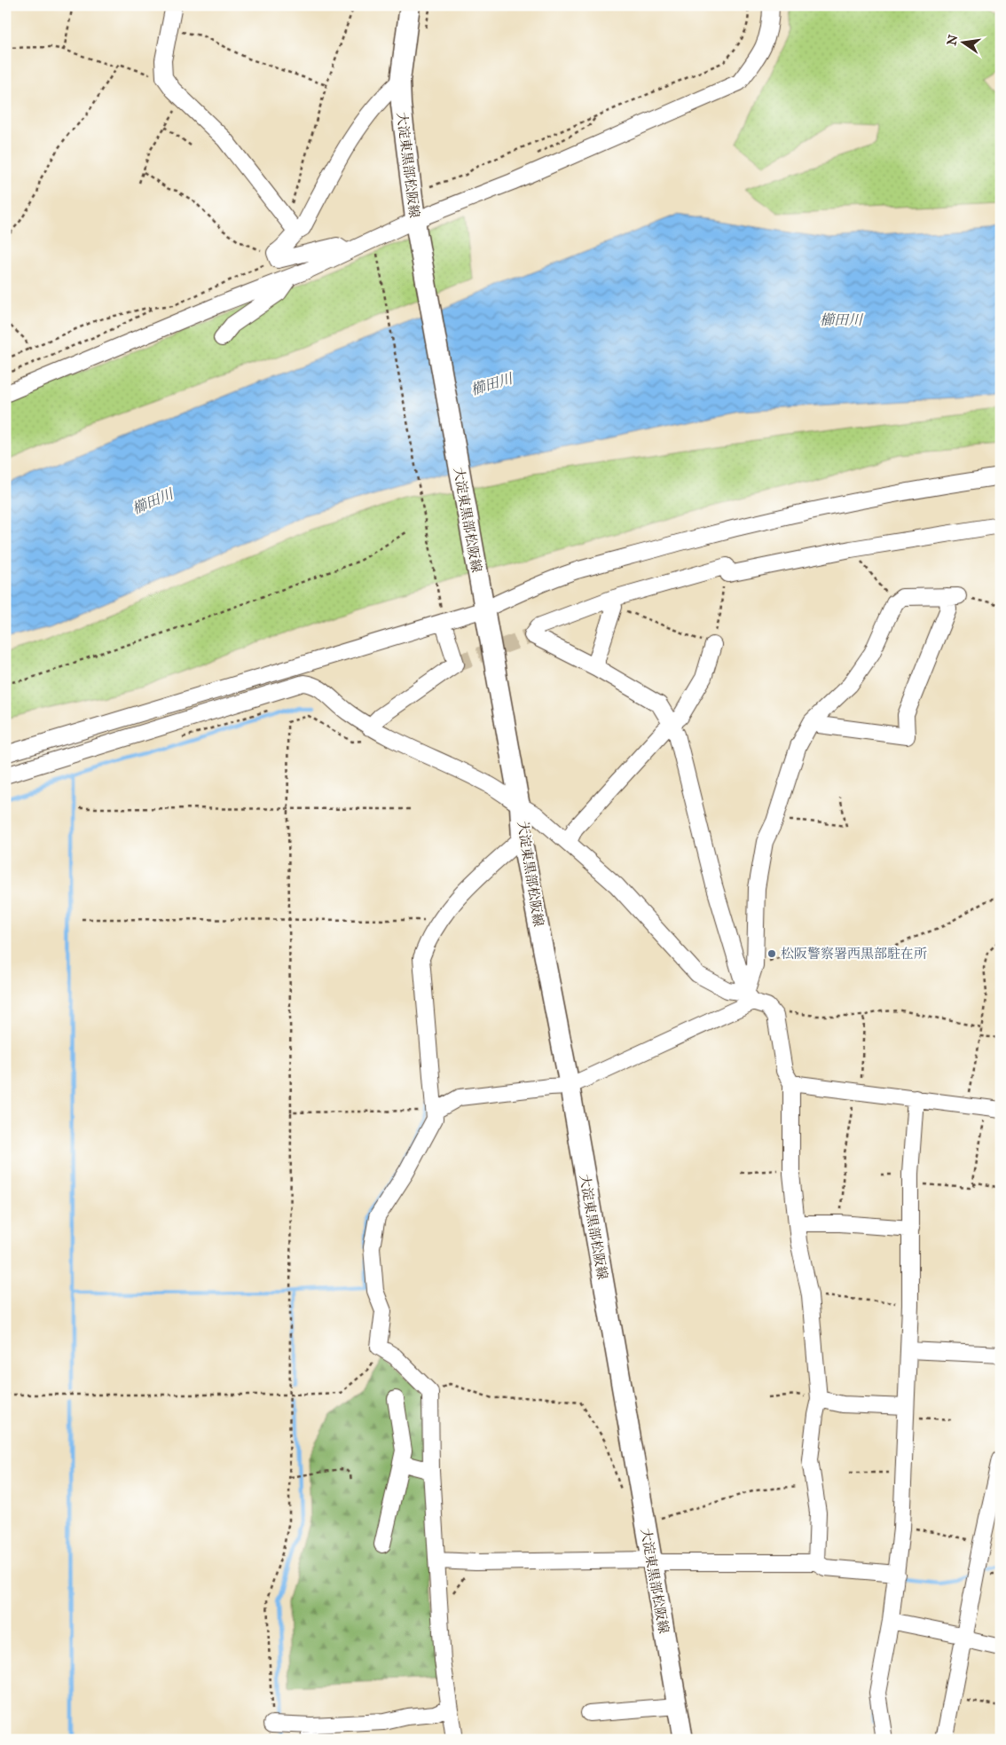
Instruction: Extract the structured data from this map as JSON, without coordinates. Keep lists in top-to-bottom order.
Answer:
{
  "streets": {
    "main road": ["大淀東黒部松阪線"]
  },
  "water": ["櫛田川"],
  "places": ["松阪警察署西黒部駐在所"],
  "north": "left"
}
